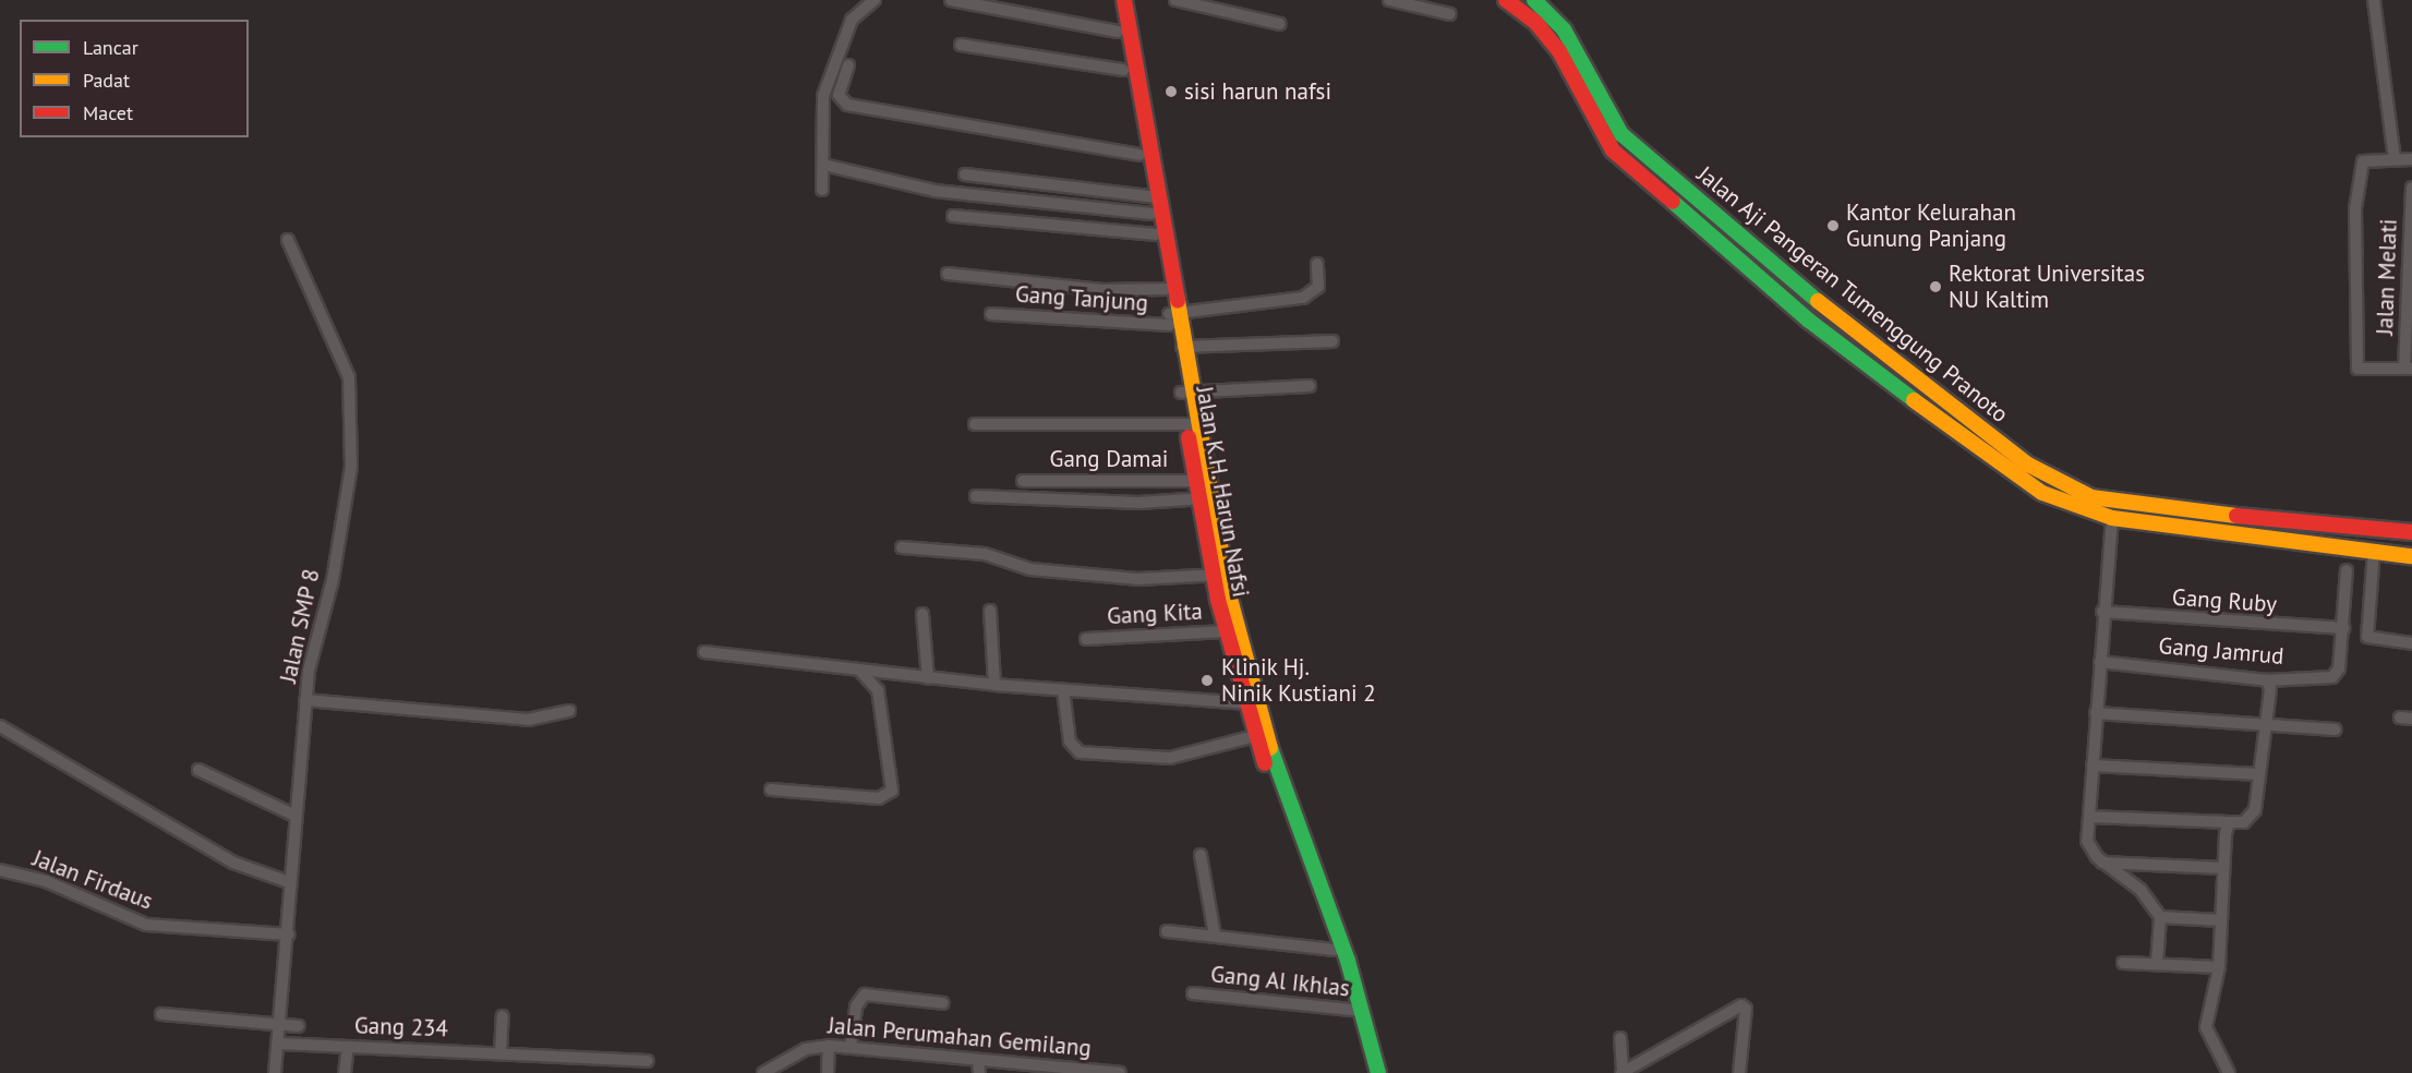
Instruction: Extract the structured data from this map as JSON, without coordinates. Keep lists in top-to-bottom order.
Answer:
{
  "streets": {
    "main road": ["Jalan Aji Pangeran Tumenggung Pranoto", "Jalan K.H. Harun Nafsi"],
    "street": [
      "Jalan Melati",
      "Gang Tanjung",
      "Gang Damai",
      "Gang Ruby",
      "Gang Kita",
      "Jalan SMP 8",
      "Gang Jamrud",
      "Jalan Firdaus",
      "Gang Al Ikhlas",
      "Gang 234",
      "Jalan Perumahan Gemilang"
    ]
  },
  "crossings": [
    ["Gang Tanjung", "Jalan K.H. Harun Nafsi"],
    ["Gang Damai", "Jalan K.H. Harun Nafsi"],
    ["Jalan K.H. Harun Nafsi", "Gang Kita"],
    ["Jalan K.H. Harun Nafsi", "Gang Al Ikhlas"],
    ["Gang Ruby", "Gang Jamrud"],
    ["Jalan SMP 8", "Jalan Firdaus"],
    ["Jalan SMP 8", "Gang 234"]
  ],
  "places": [
    "sisi harun nafsi",
    "Kantor Kelurahan Gunung Panjang",
    "Rektorat Universitas NU Kaltim",
    "Klinik Hj. Ninik Kustiani 2"
  ],
  "legend": ["Lancar", "Padat", "Macet"]
}
